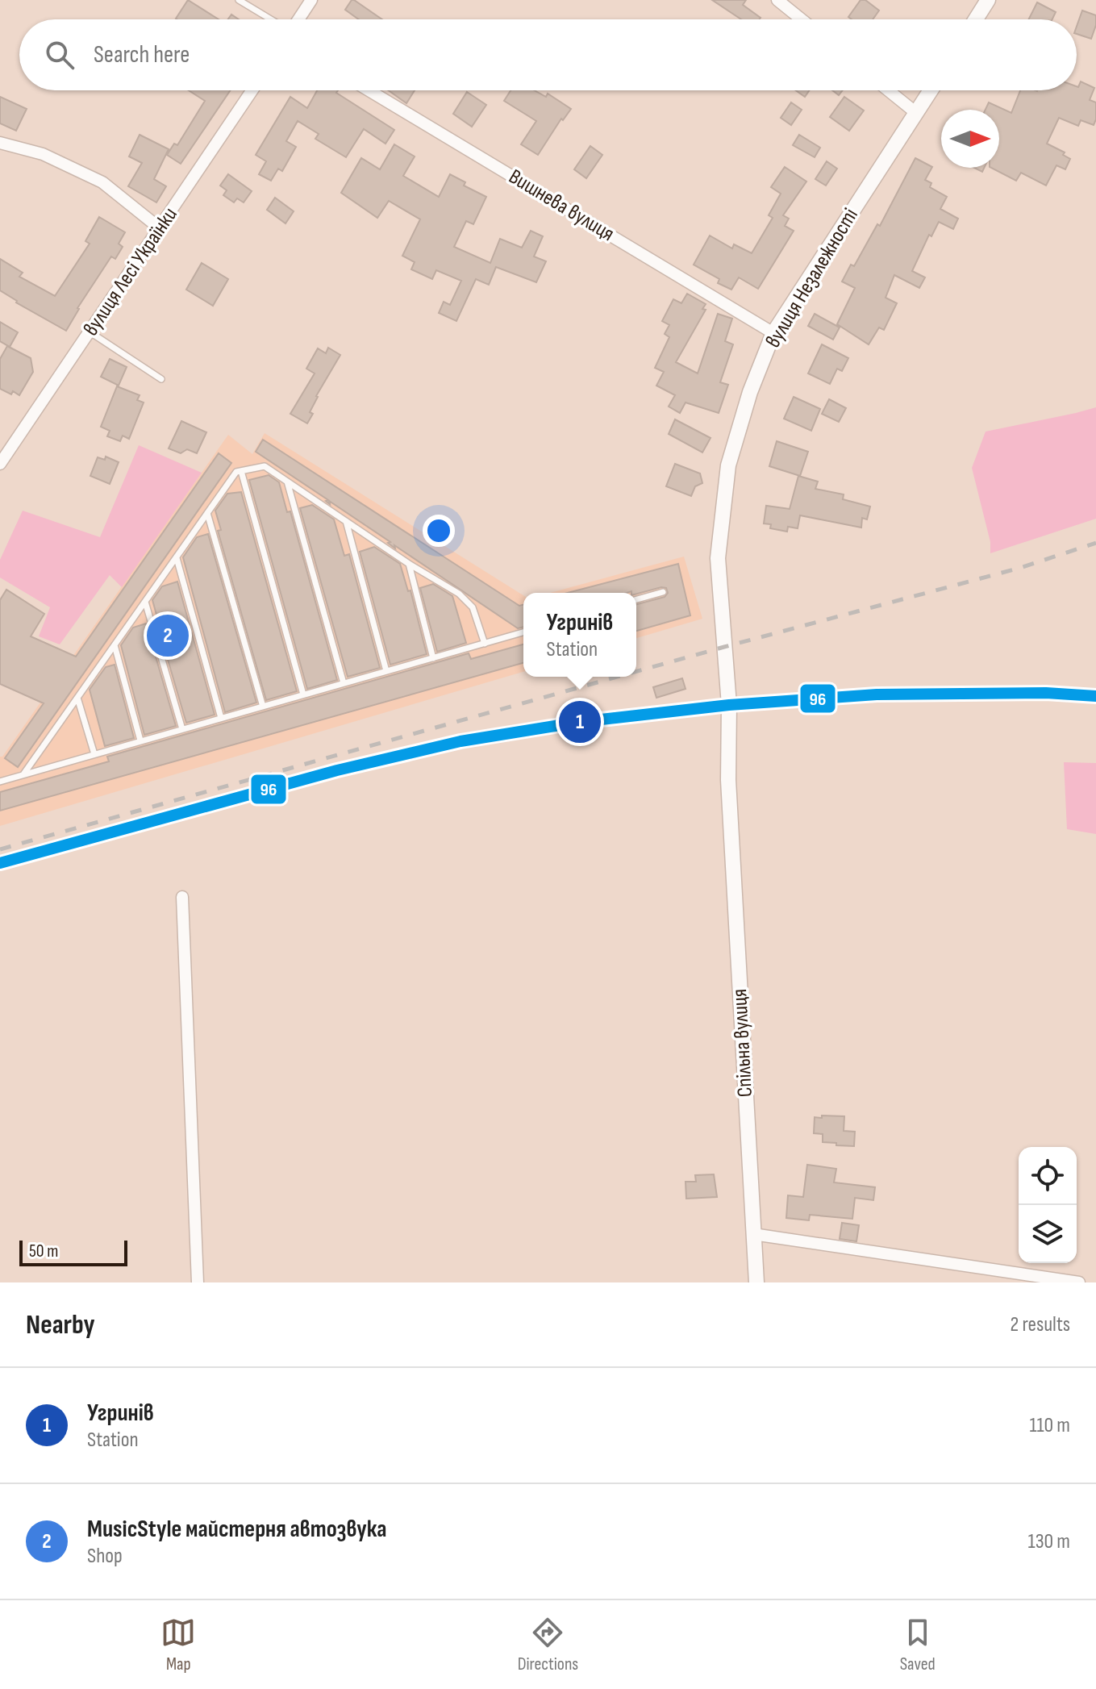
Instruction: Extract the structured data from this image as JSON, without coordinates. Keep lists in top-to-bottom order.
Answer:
{
  "streets": {
    "street": [
      "Вишнева вулиця",
      "вулиця Лесі Українки",
      "вулиця Незалежності",
      "Спільна вулиця"
    ]
  },
  "crossings": [
    ["Вишнева вулиця", "вулиця Незалежності"],
    ["вулиця Незалежності", "Спільна вулиця"]
  ],
  "lines": ["transit line 96"],
  "scale_bar": "50 m",
  "north": "right",
  "page": {
    "search": "Search here",
    "popup": ["Угринів", "Station"],
    "pins": ["2", "1"],
    "scale": "50 m",
    "heading": ["Nearby", "2 results"],
    "list": [
      {
        "mark": "1",
        "name": "Угринів",
        "note": "Station",
        "value": "110 m"
      },
      {
        "mark": "2",
        "name": "MusicStyle майстерня автозвука",
        "note": "Shop",
        "value": "130 m"
      }
    ],
    "nav": ["Map", "Directions", "Saved"]
  }
}
